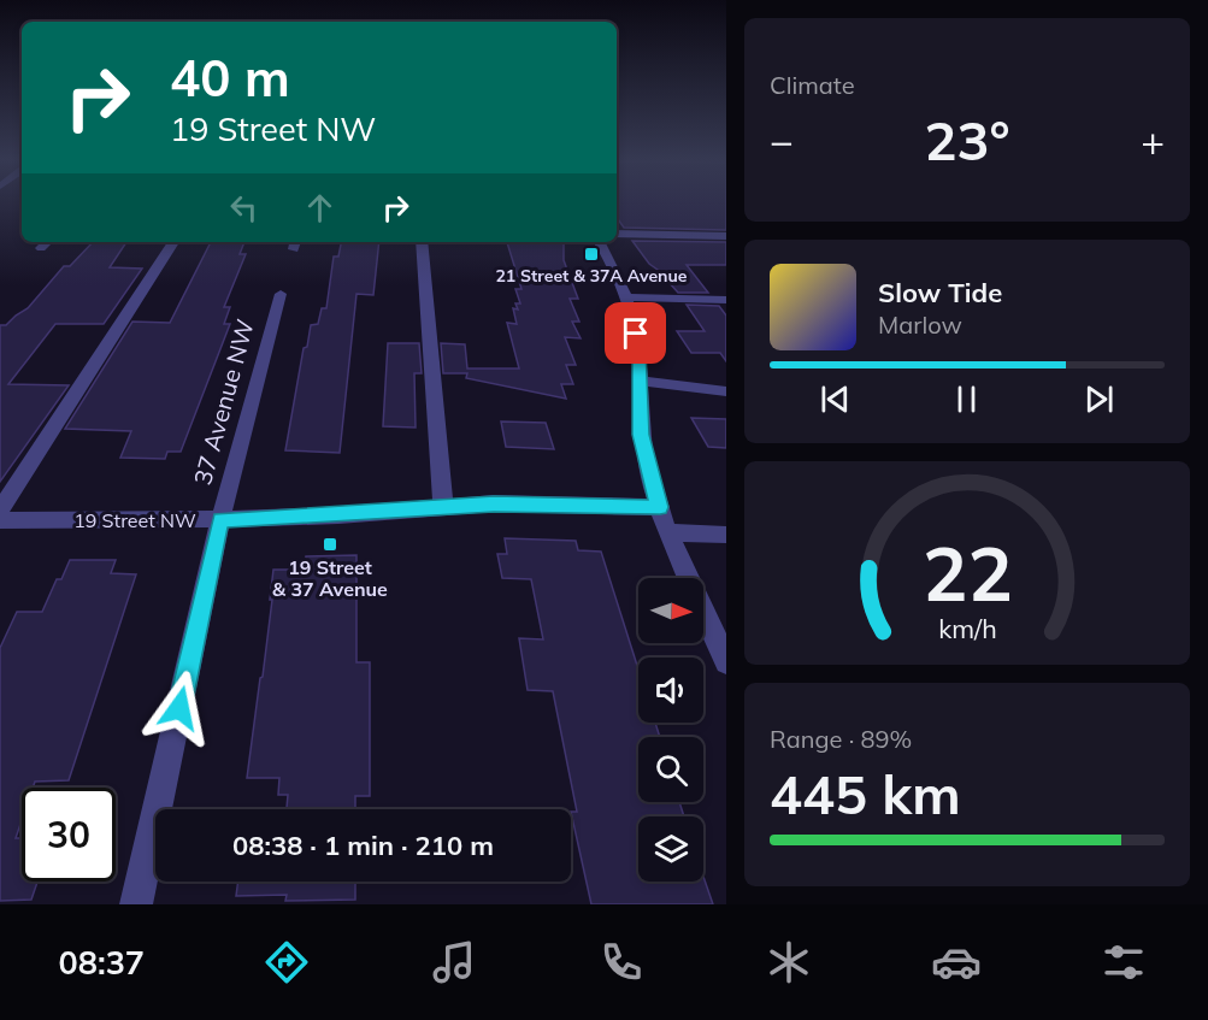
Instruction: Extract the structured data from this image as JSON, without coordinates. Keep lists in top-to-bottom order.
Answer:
{
  "streets": {
    "street": ["37 Avenue NW", "19 Street NW"]
  },
  "crossings": [
    ["37 Avenue NW", "19 Street NW"]
  ],
  "places": {
    "transit": ["21 Street & 37A Avenue", "19 Street & 37 Avenue"]
  },
  "north": "right",
  "page": {
    "tile": [
      "Climate",
      ["Range · 89%", "445 km"]
    ],
    "turn": ["40 m", "19 Street NW"],
    "heat": ["−", "23°", "+"],
    "song": ["Slow Tide", "Marlow"],
    "limit": "30",
    "trip": "08:38 · 1 min · 210 m",
    "tabs": "08:37",
    "gauge": ["22", "km/h"]
  }
}
